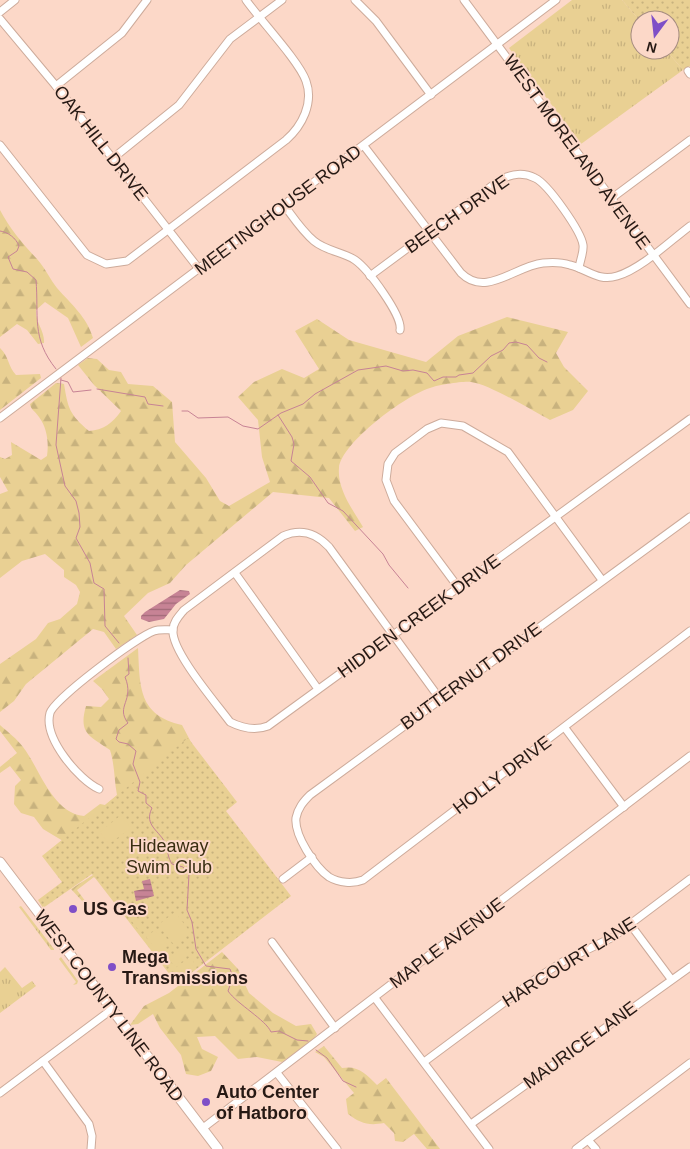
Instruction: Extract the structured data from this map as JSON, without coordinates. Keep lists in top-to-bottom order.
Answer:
{
  "streets": {
    "main road": ["WEST COUNTY LINE ROAD"],
    "street": [
      "OAK HILL DRIVE",
      "WEST MORELAND AVENUE",
      "MEETINGHOUSE ROAD",
      "BEECH DRIVE",
      "HIDDEN CREEK DRIVE",
      "BUTTERNUT DRIVE",
      "HOLLY DRIVE",
      "MAPLE AVENUE",
      "HARCOURT LANE",
      "MAURICE LANE"
    ]
  },
  "crossings": [
    ["OAK HILL DRIVE", "MEETINGHOUSE ROAD"],
    ["WEST MORELAND AVENUE", "MEETINGHOUSE ROAD"],
    ["BUTTERNUT DRIVE", "HOLLY DRIVE"],
    ["MAPLE AVENUE", "WEST COUNTY LINE ROAD"]
  ],
  "parks": ["Hideaway Swim Club"],
  "places": ["US Gas", "Mega Transmissions", "Auto Center of Hatboro"],
  "north": "bottom"
}
